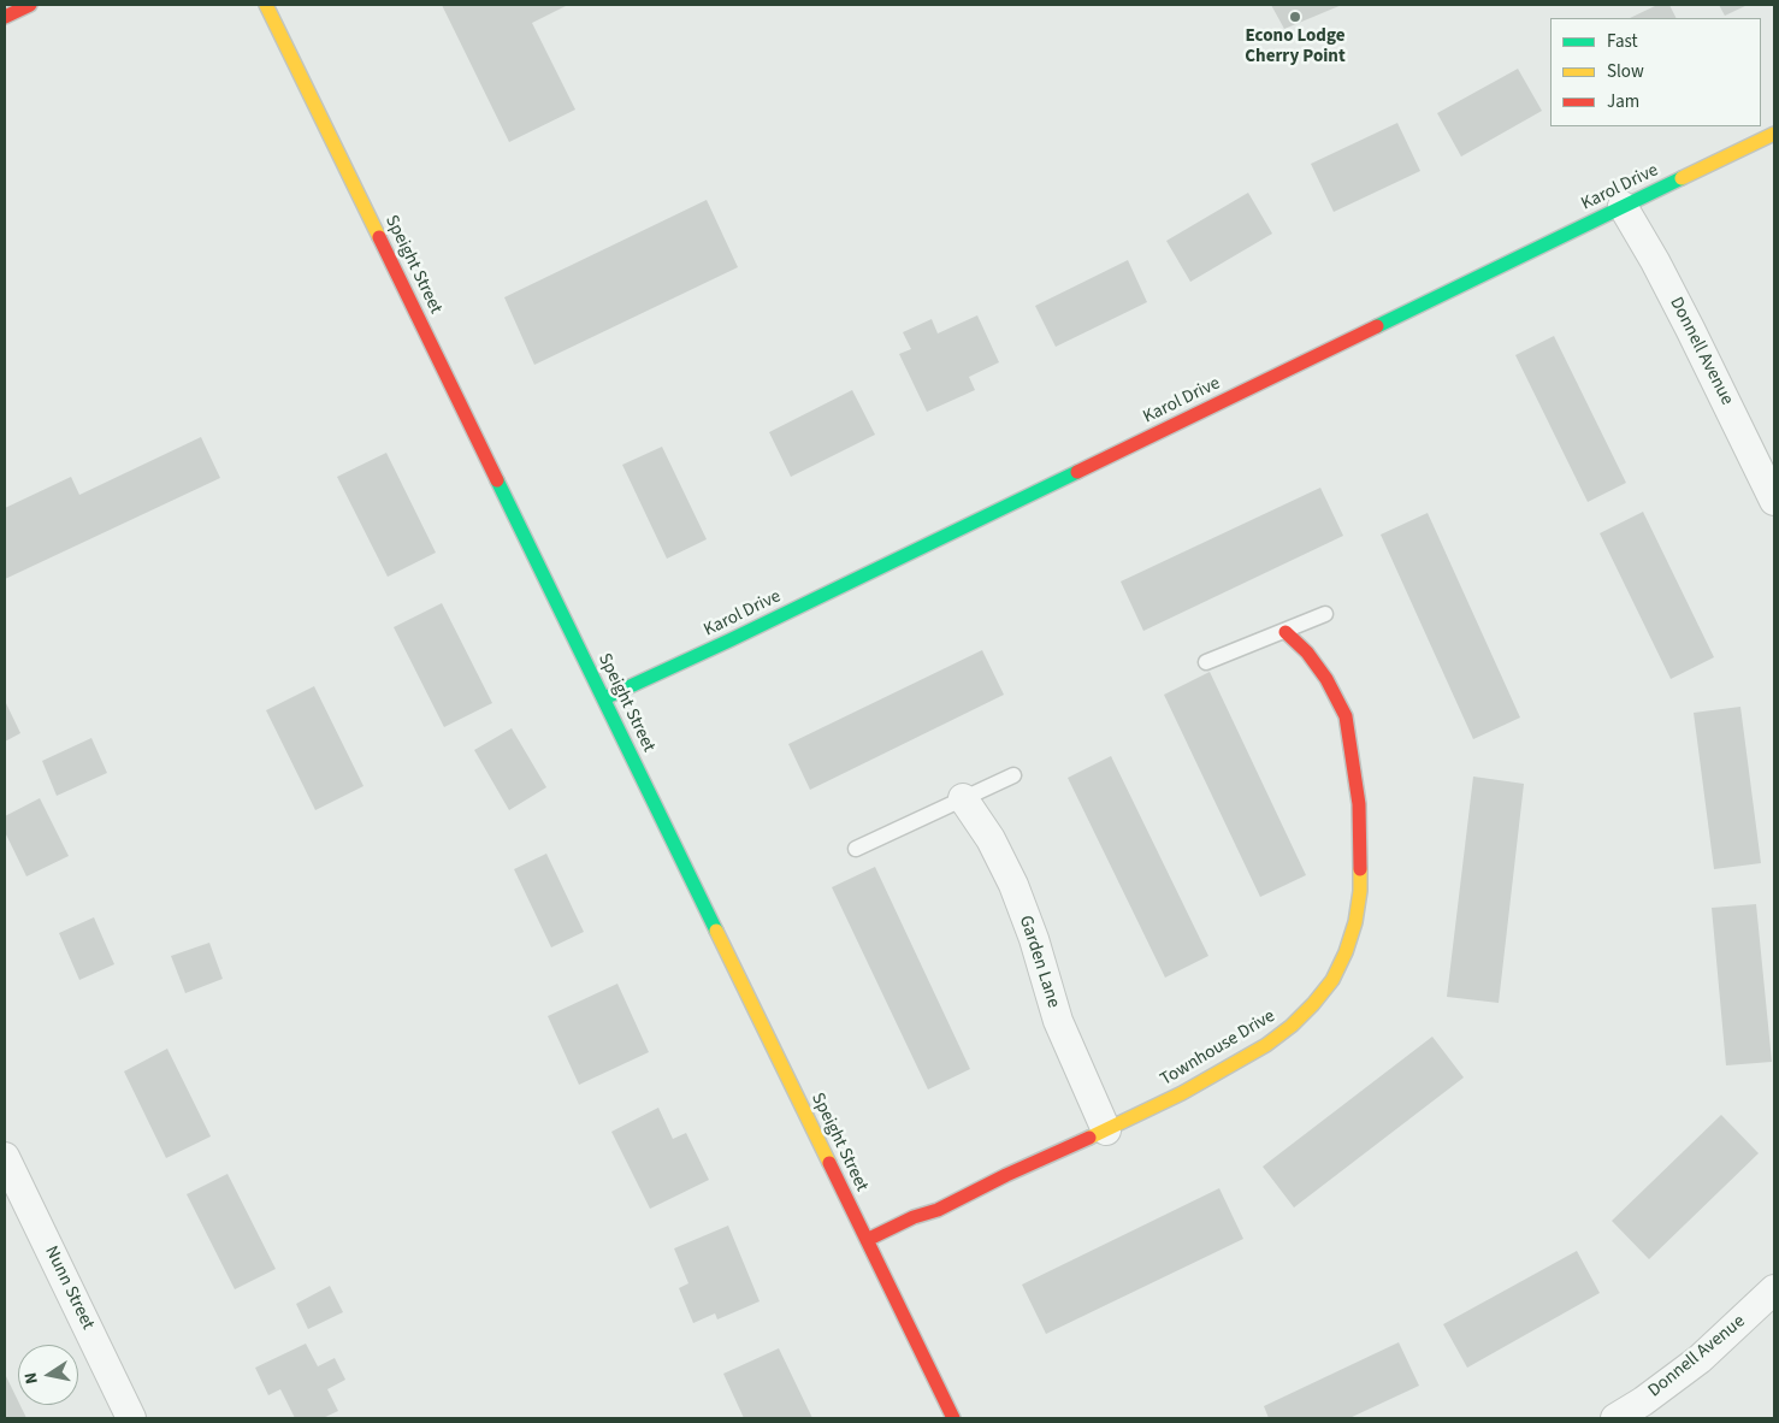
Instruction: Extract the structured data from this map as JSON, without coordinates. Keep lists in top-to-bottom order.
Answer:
{
  "streets": {
    "street": [
      "Karol Drive",
      "Speight Street",
      "Donnell Avenue",
      "Garden Lane",
      "Townhouse Drive",
      "Nunn Street"
    ]
  },
  "crossings": [
    ["Karol Drive", "Speight Street"],
    ["Karol Drive", "Donnell Avenue"],
    ["Speight Street", "Townhouse Drive"],
    ["Garden Lane", "Townhouse Drive"]
  ],
  "places": ["Econo Lodge Cherry Point"],
  "legend": ["Fast", "Slow", "Jam"],
  "north": "left"
}
